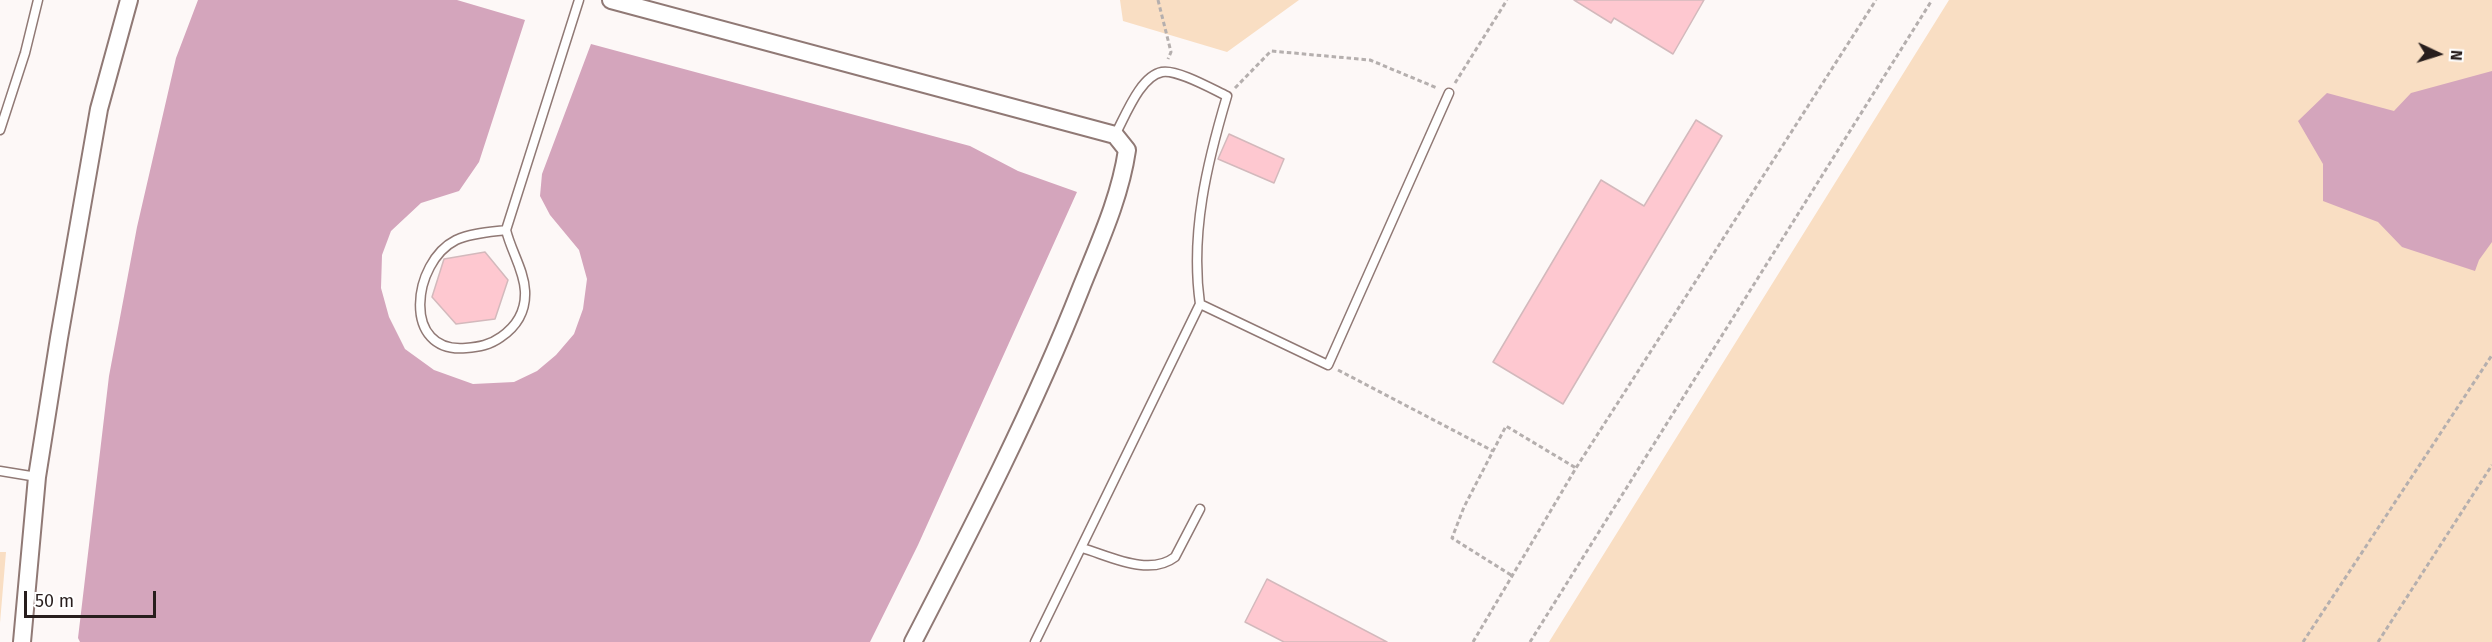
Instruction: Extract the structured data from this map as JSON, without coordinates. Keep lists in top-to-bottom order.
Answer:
{
  "scale_bar": "50 m",
  "north": "right"
}
